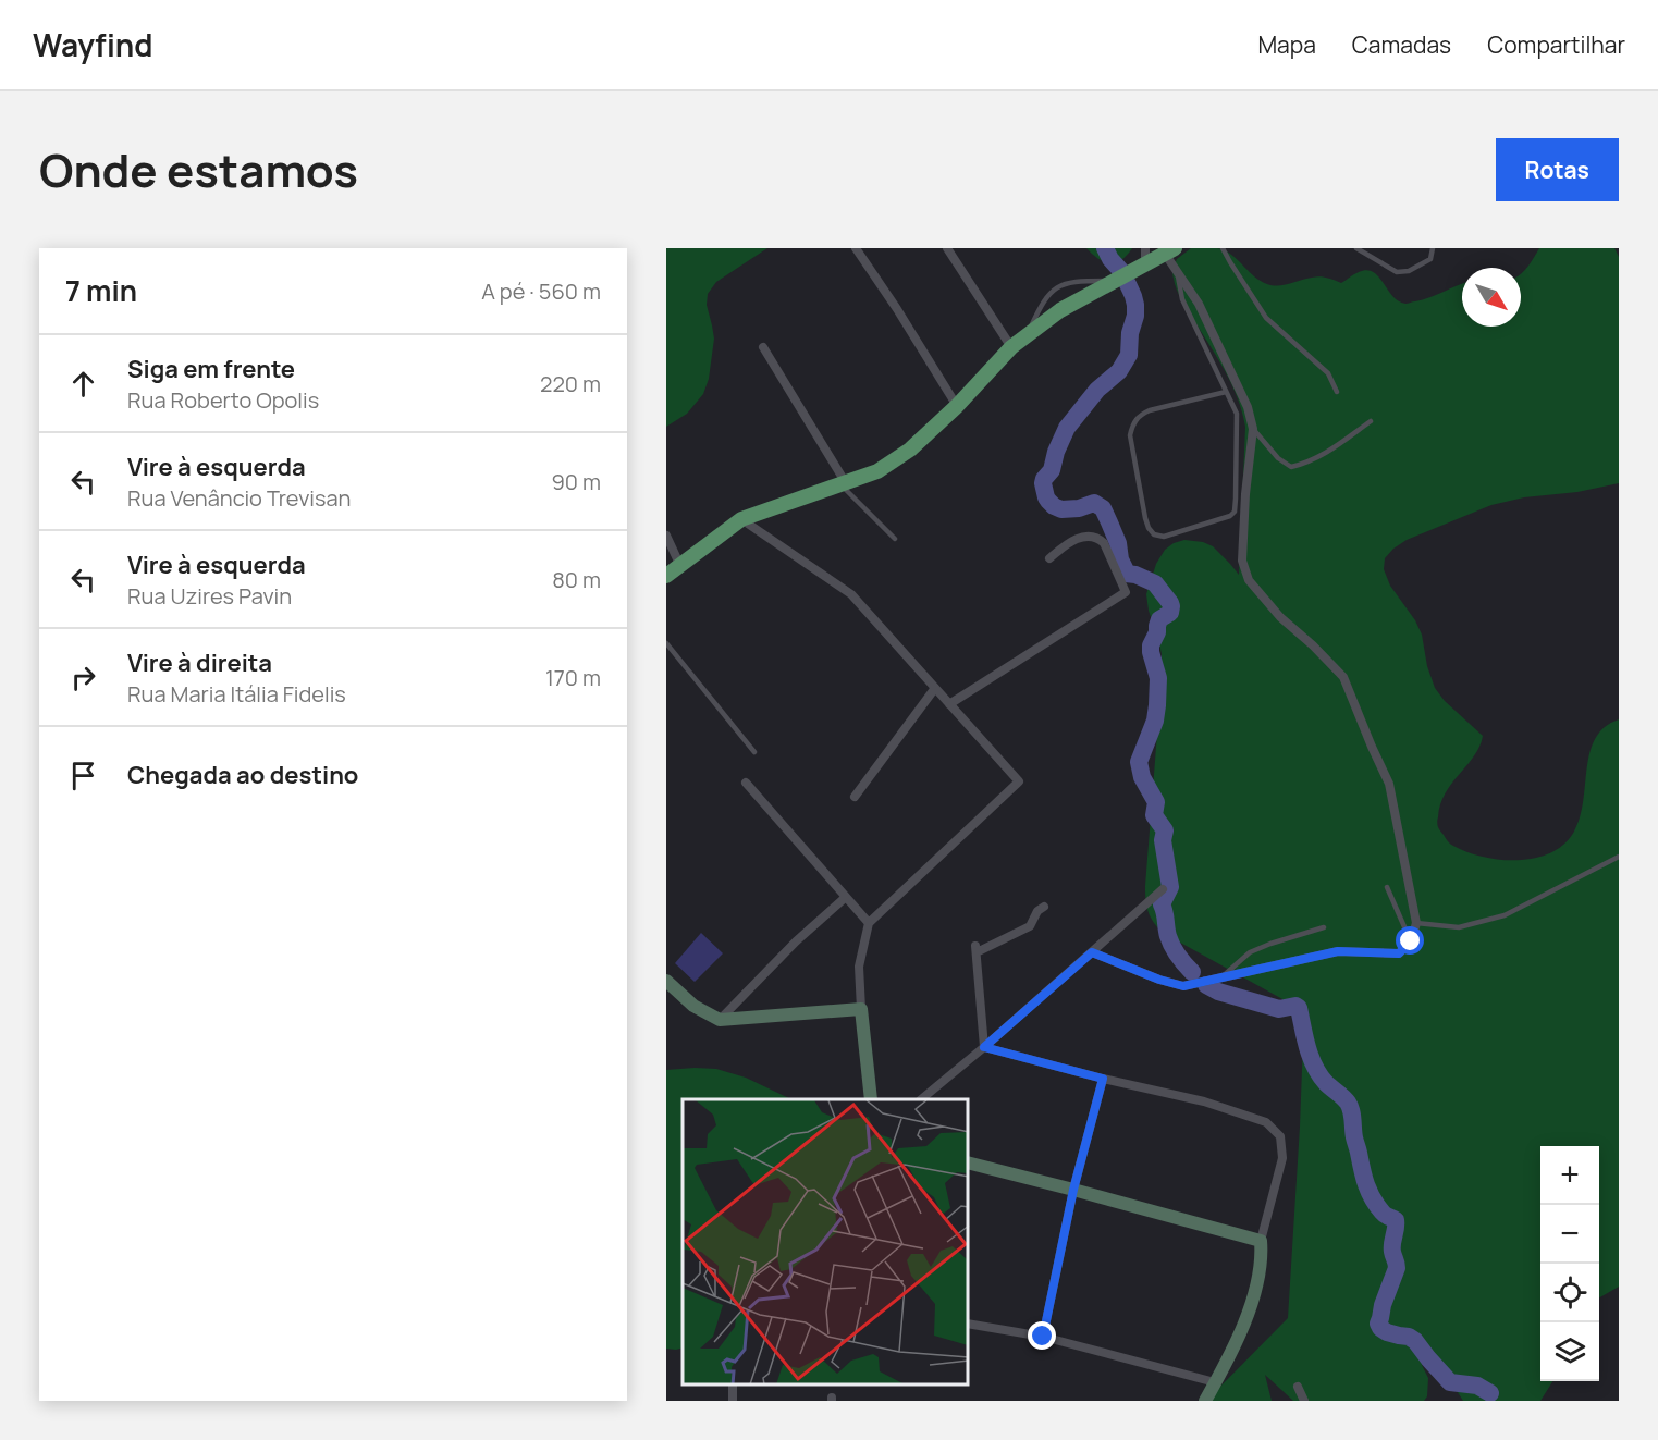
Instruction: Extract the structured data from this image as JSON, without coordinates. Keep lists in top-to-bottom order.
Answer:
{
  "north": "bottom right",
  "page": {
    "header": "Wayfind",
    "nav": ["Mapa", "Camadas", "Compartilhar"],
    "title": "Onde estamos",
    "buttons": "Rotas",
    "heading": ["7 min", "A pé · 560 m"],
    "list": [
      ["Siga em frente", "Rua Roberto Opolis", "220 m"],
      ["Vire à esquerda", "Rua Venâncio Trevisan", "90 m"],
      ["Vire à esquerda", "Rua Uzires Pavin", "80 m"],
      ["Vire à direita", "Rua Maria Itália Fidelis", "170 m"],
      "Chegada ao destino"
    ],
    "map_buttons": ["+", "−"]
  }
}
